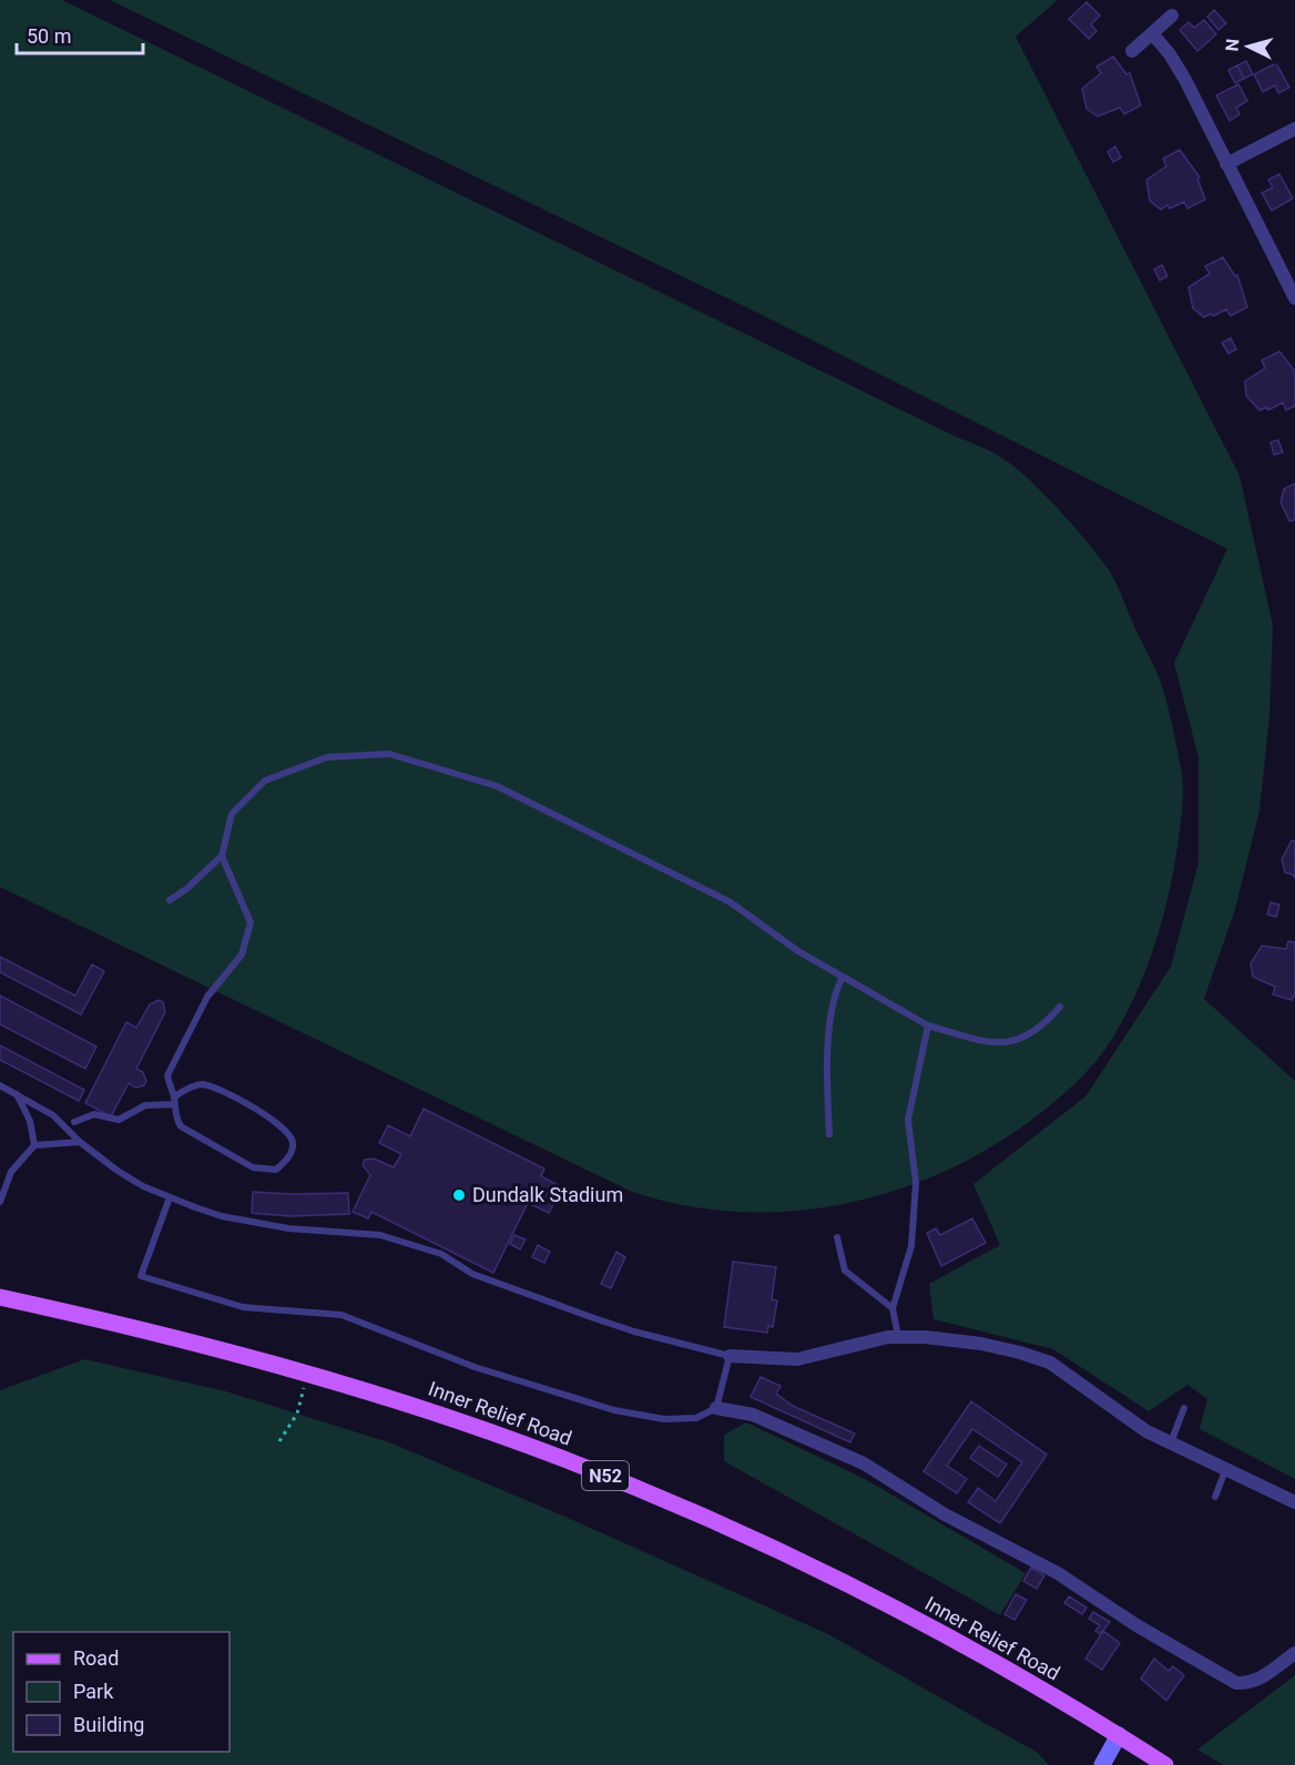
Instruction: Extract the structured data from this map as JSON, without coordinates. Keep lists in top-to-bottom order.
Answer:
{
  "streets": {
    "main road": ["Inner Relief Road", "N52"]
  },
  "places": ["Dundalk Stadium"],
  "legend": ["Road", "Park", "Building"],
  "scale_bar": "50 m",
  "north": "left"
}
